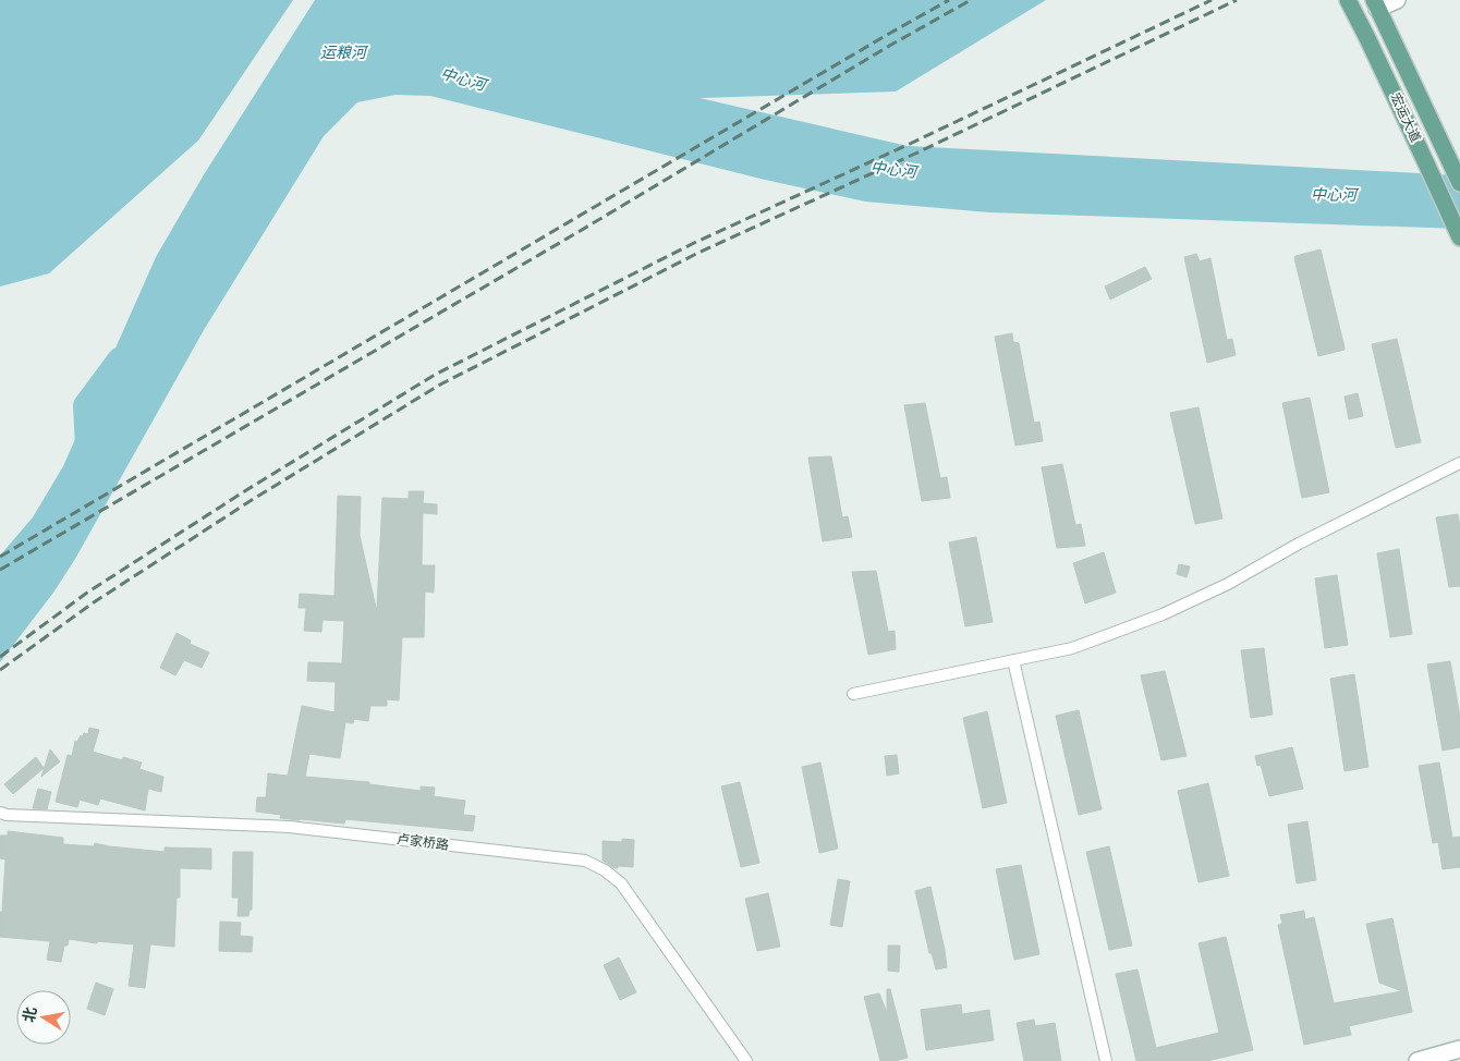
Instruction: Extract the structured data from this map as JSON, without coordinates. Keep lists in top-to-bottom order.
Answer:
{
  "streets": {
    "main road": ["宏运大道"],
    "street": ["卢家桥路"]
  },
  "water": ["运粮河", "中心河"],
  "north": "left"
}
